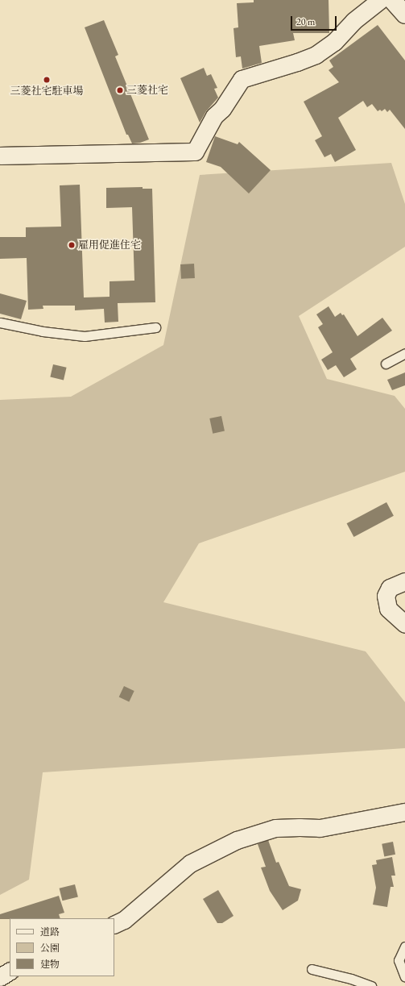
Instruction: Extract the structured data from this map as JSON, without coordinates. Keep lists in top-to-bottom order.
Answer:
{
  "places": ["三菱社宅駐車場", "三菱社宅", "雇用促進住宅"],
  "legend": ["道路", "公園", "建物"],
  "scale_bar": "20 m"
}
